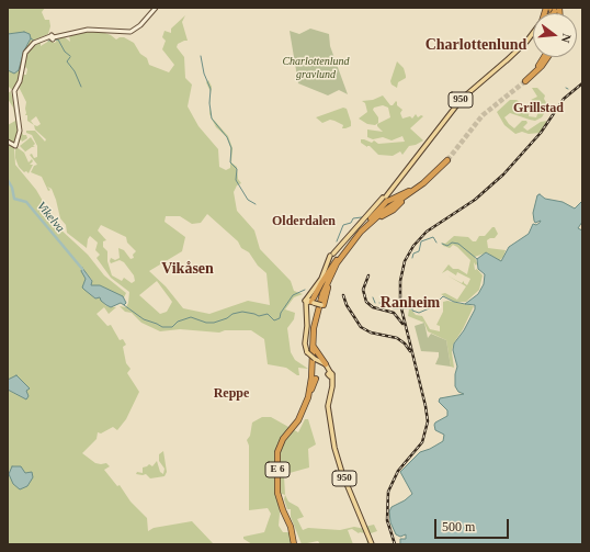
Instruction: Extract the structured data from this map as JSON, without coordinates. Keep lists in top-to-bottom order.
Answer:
{
  "streets": {
    "highway": ["E 6"],
    "main road": ["950"]
  },
  "crossings": [
    ["950", "E 6"]
  ],
  "districts": [
    "Charlottenlund",
    "Grillstad",
    "Olderdalen",
    "Vikåsen",
    "Ranheim",
    "Reppe"
  ],
  "water": ["Vikelva"],
  "parks": ["Charlottenlund gravlund"],
  "scale_bar": "500 m",
  "north": "right"
}
